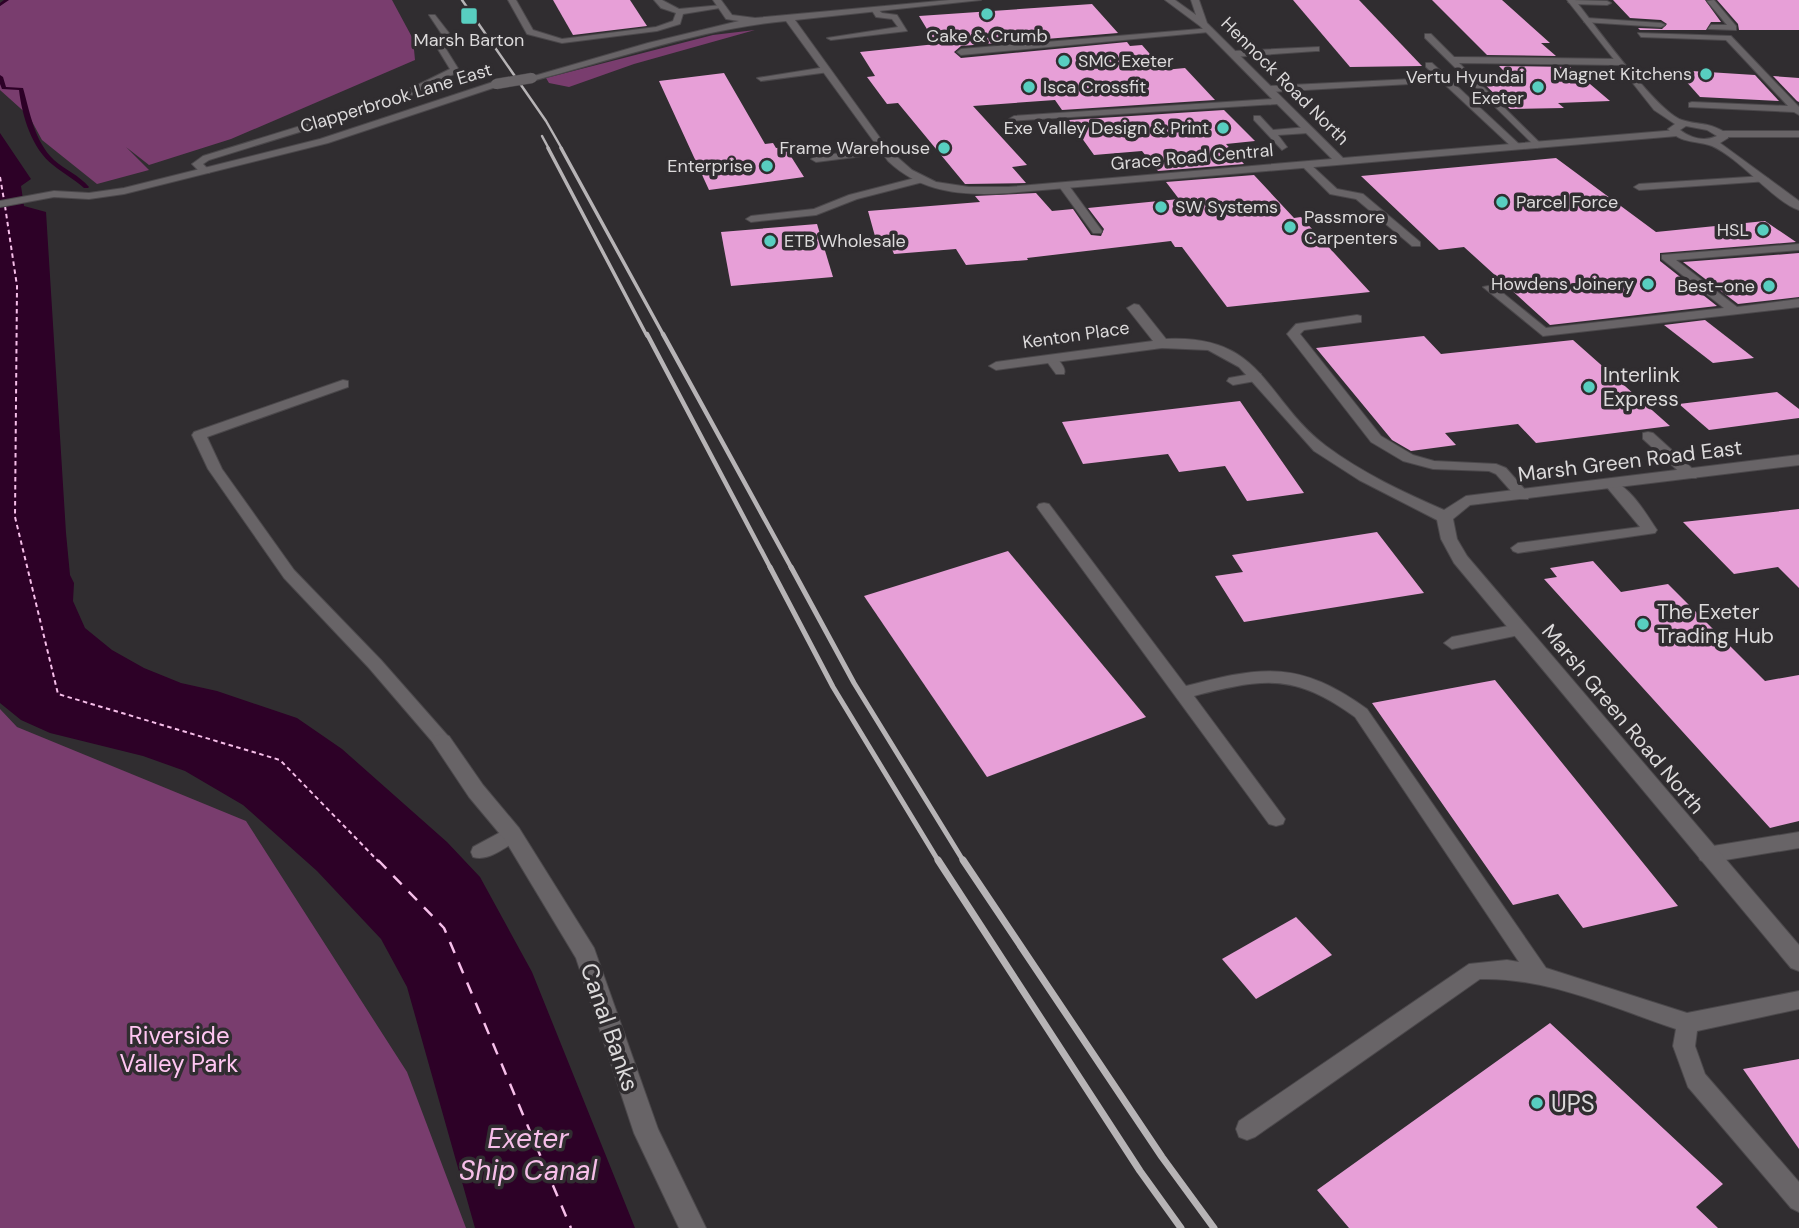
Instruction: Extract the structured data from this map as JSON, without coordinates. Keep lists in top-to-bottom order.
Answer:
{
  "streets": {
    "street": [
      "Hennock Road North",
      "Clapperbrook Lane East",
      "Grace Road Central",
      "Kenton Place",
      "Marsh Green Road East",
      "Marsh Green Road North",
      "Canal Banks"
    ]
  },
  "crossings": [
    ["Hennock Road North", "Grace Road Central"],
    ["Clapperbrook Lane East", "Grace Road Central"],
    ["Kenton Place", "Marsh Green Road East"],
    ["Kenton Place", "Marsh Green Road North"],
    ["Marsh Green Road East", "Marsh Green Road North"]
  ],
  "water": ["Exeter Ship Canal"],
  "parks": ["Riverside Valley Park"],
  "places": {
    "other": [
      "Cake & Crumb",
      "SMC Exeter",
      "Magnet Kitchens",
      "Isca Crossfit",
      "Vertu Hyundai Exeter",
      "Exe Valley Design & Print",
      "Frame Warehouse",
      "Enterprise",
      "Parcel Force",
      "SW Systems",
      "Passmore Carpenters",
      "HSL",
      "ETB Wholesale",
      "Howdens Joinery",
      "Best-one",
      "Interlink Express",
      "The Exeter Trading Hub",
      "UPS"
    ],
    "transit": ["Marsh Barton"]
  }
}
